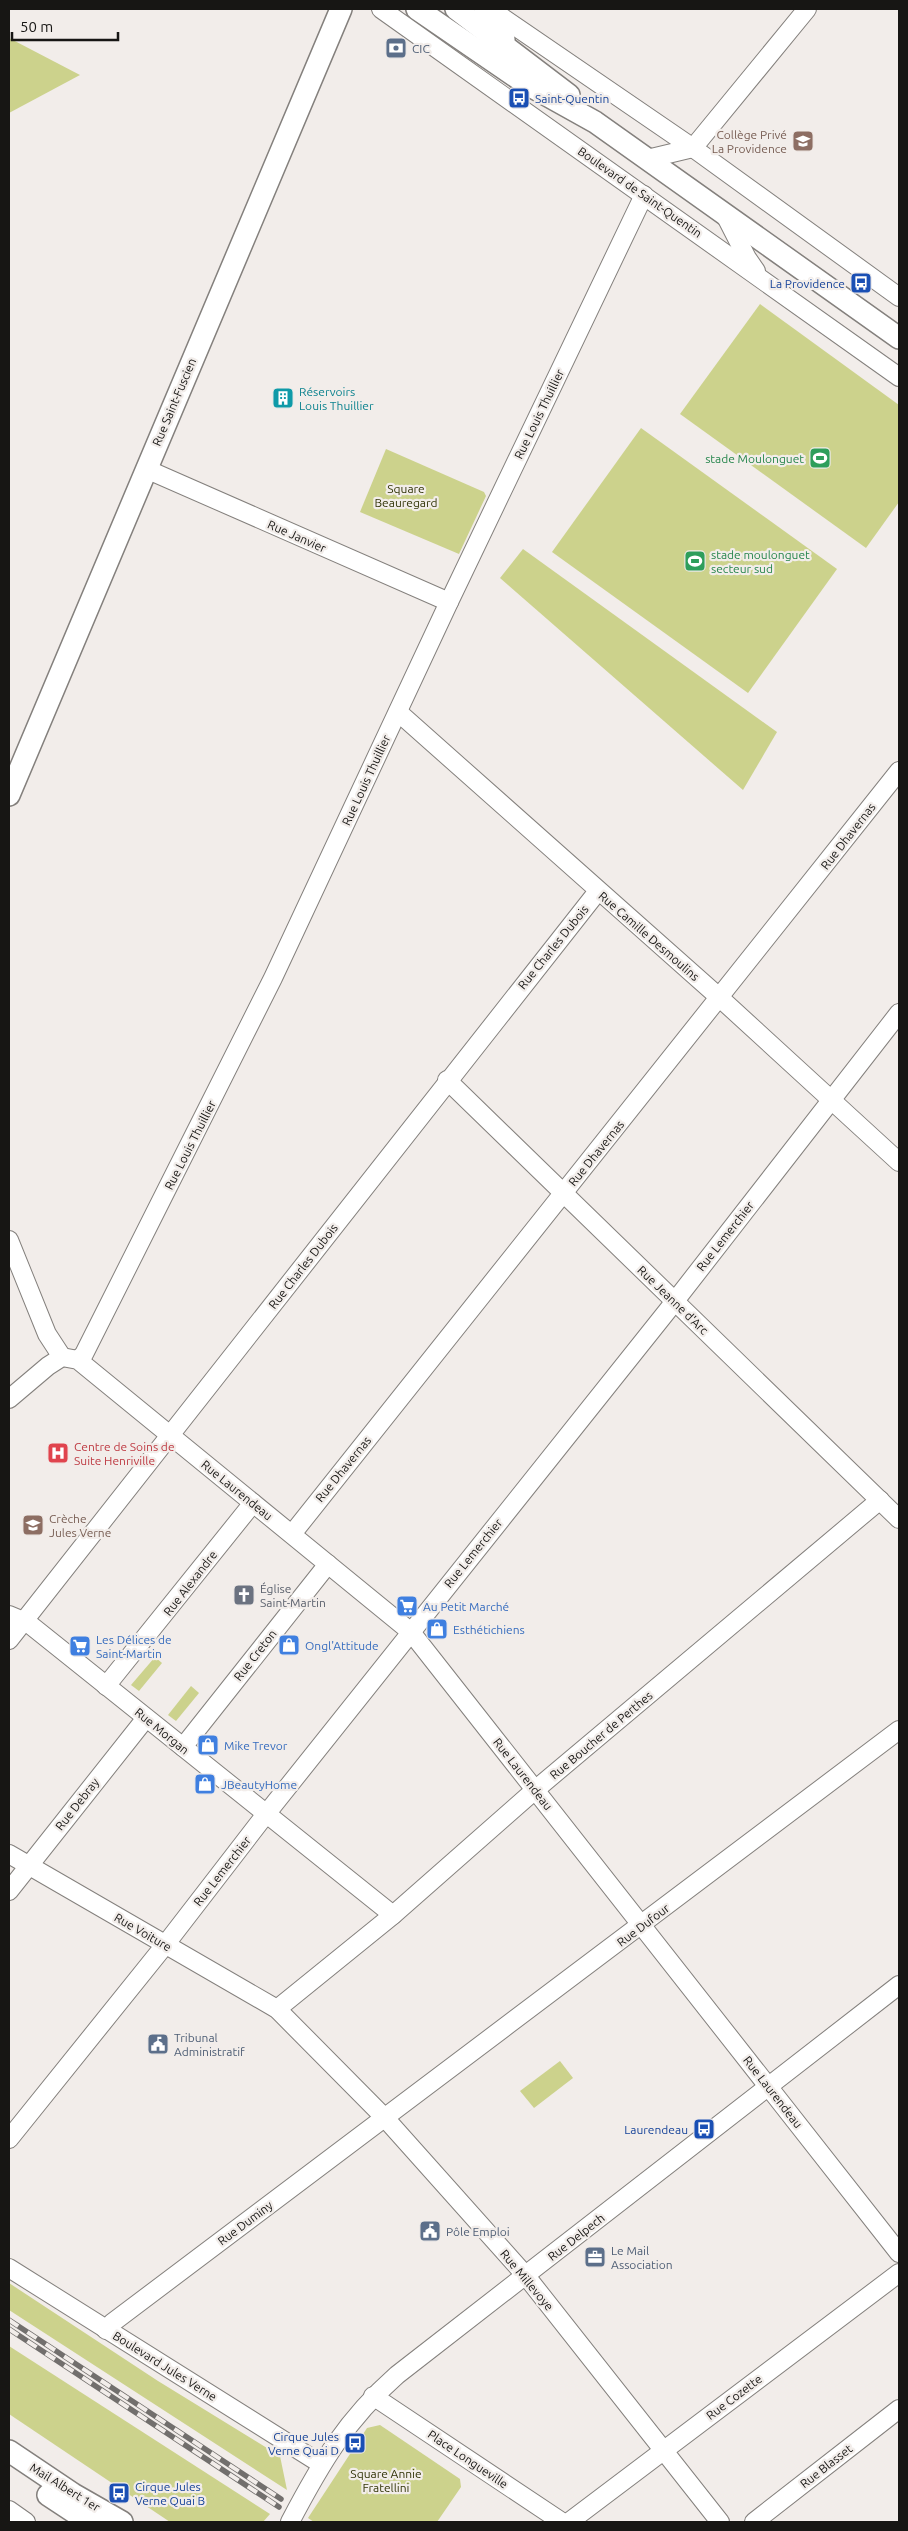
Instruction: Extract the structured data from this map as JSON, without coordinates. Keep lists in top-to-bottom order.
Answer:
{
  "streets": {
    "main road": ["Rue Saint-Fuscien", "Mail Albert 1er"],
    "street": [
      "Boulevard de Saint-Quentin",
      "Rue Louis Thuillier",
      "Rue Janvier",
      "Rue Dhavernas",
      "Rue Camille Desmoulins",
      "Rue Charles Dubois",
      "Rue Lemerchier",
      "Rue Jeanne d'Arc",
      "Rue Laurendeau",
      "Rue Alexandre",
      "Rue Creton",
      "Rue Morgan",
      "Rue Boucher de Perthes",
      "Rue Debray",
      "Rue Dufour",
      "Rue Voiture",
      "Rue Duminy",
      "Rue Delpech",
      "Rue Millevoye",
      "Boulevard Jules Verne",
      "Rue Cozette",
      "Place Longueville",
      "Rue Blasset"
    ]
  },
  "crossings": [
    ["Boulevard de Saint-Quentin", "Rue Louis Thuillier"],
    ["Rue Saint-Fuscien", "Rue Janvier"],
    ["Rue Louis Thuillier", "Rue Janvier"],
    ["Rue Louis Thuillier", "Rue Camille Desmoulins"],
    ["Rue Louis Thuillier", "Rue Laurendeau"],
    ["Rue Dhavernas", "Rue Camille Desmoulins"],
    ["Rue Dhavernas", "Rue Jeanne d'Arc"],
    ["Rue Dhavernas", "Rue Laurendeau"],
    ["Rue Camille Desmoulins", "Rue Charles Dubois"],
    ["Rue Camille Desmoulins", "Rue Lemerchier"],
    ["Rue Charles Dubois", "Rue Jeanne d'Arc"],
    ["Rue Charles Dubois", "Rue Laurendeau"],
    ["Rue Charles Dubois", "Rue Morgan"],
    ["Rue Lemerchier", "Rue Jeanne d'Arc"],
    ["Rue Lemerchier", "Rue Laurendeau"],
    ["Rue Lemerchier", "Rue Morgan"],
    ["Rue Lemerchier", "Rue Voiture"],
    ["Rue Jeanne d'Arc", "Rue Boucher de Perthes"],
    ["Rue Laurendeau", "Rue Alexandre"],
    ["Rue Laurendeau", "Rue Creton"],
    ["Rue Laurendeau", "Rue Boucher de Perthes"],
    ["Rue Laurendeau", "Rue Dufour"],
    ["Rue Laurendeau", "Rue Delpech"],
    ["Rue Alexandre", "Rue Morgan"],
    ["Rue Creton", "Rue Morgan"],
    ["Rue Morgan", "Rue Boucher de Perthes"],
    ["Rue Morgan", "Rue Debray"],
    ["Rue Boucher de Perthes", "Rue Voiture"],
    ["Rue Boucher de Perthes", "Rue Millevoye"],
    ["Rue Debray", "Rue Voiture"],
    ["Rue Dufour", "Rue Duminy"],
    ["Rue Dufour", "Rue Millevoye"],
    ["Rue Voiture", "Rue Millevoye"],
    ["Rue Duminy", "Rue Millevoye"],
    ["Rue Duminy", "Boulevard Jules Verne"],
    ["Rue Delpech", "Rue Millevoye"],
    ["Rue Delpech", "Boulevard Jules Verne"],
    ["Rue Delpech", "Place Longueville"],
    ["Rue Millevoye", "Rue Cozette"]
  ],
  "parks": ["Square Beauregard", "Square Annie Fratellini"],
  "places": {
    "bank": ["CIC"],
    "bus stop": [
      "Saint-Quentin",
      "La Providence",
      "Laurendeau",
      "Cirque Jules Verne Quai D",
      "Cirque Jules Verne Quai B"
    ],
    "school or university": ["Collège Privé La Providence", "Crèche Jules Verne"],
    "building": ["Réservoirs Louis Thuillier"],
    "sports": ["stade Moulonguet", "stade moulonguet secteur sud"],
    "hospital": ["Centre de Soins de Suite Henriville"],
    "church": ["Église Saint-Martin"],
    "supermarket": ["Au Petit Marché", "Les Délices de Saint-Martin"],
    "shop": [
      "Esthétichiens",
      "Ongl'Attitude",
      "Mike Trevor",
      "JBeautyHome"
    ],
    "public building": ["Tribunal Administratif", "Pôle Emploi"],
    "office": ["Le Mail Association"]
  },
  "scale_bar": "50 m"
}
